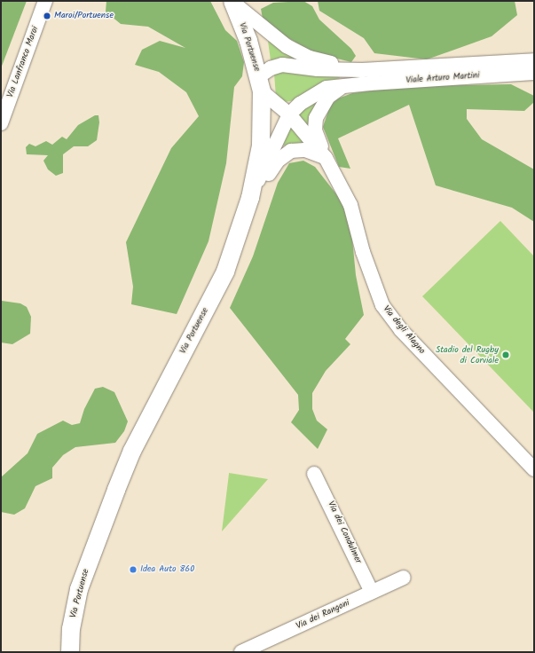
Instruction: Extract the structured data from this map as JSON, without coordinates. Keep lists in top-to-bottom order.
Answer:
{
  "streets": {
    "main road": ["Via Portuense"],
    "street": [
      "Via Lanfranco Maroi",
      "Viale Arturo Martini",
      "Via degli Alagno",
      "Via dei Condulmer",
      "Via dei Rangoni"
    ]
  },
  "crossings": [
    ["Via Portuense", "Viale Arturo Martini"],
    ["Via Portuense", "Via degli Alagno"],
    ["Viale Arturo Martini", "Via degli Alagno"],
    ["Via dei Condulmer", "Via dei Rangoni"]
  ],
  "places": ["Maroi/Portuense", "Stadio del Rugby di Corviale", "Idea Auto 860"]
}
